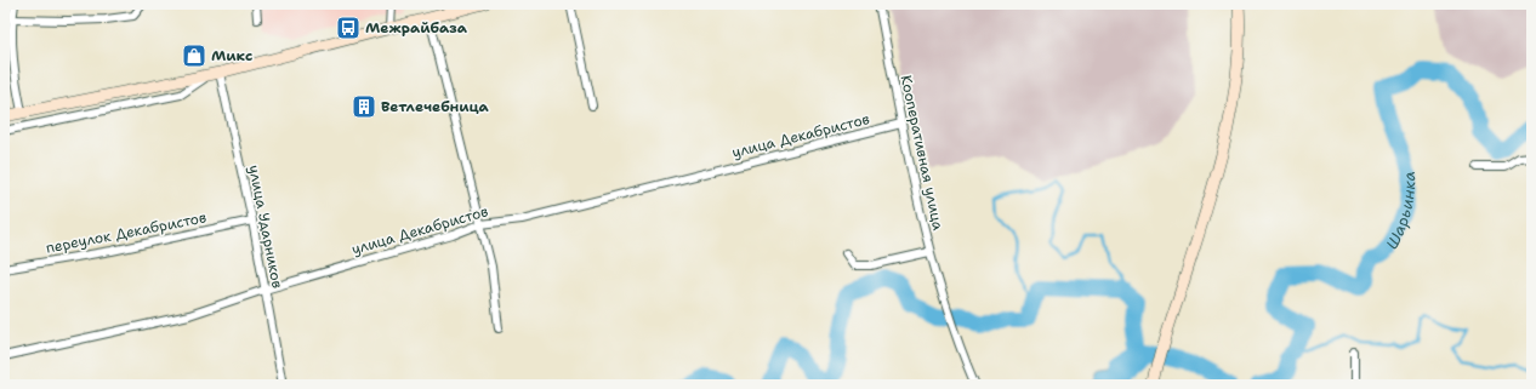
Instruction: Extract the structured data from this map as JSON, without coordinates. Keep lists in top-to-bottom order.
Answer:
{
  "streets": {
    "street": [
      "улица Декабристов",
      "Кооперативная улица",
      "улица Ударников",
      "переулок Декабристов"
    ]
  },
  "crossings": [
    ["улица Декабристов", "Кооперативная улица"],
    ["улица Декабристов", "улица Ударников"],
    ["улица Ударников", "переулок Декабристов"]
  ],
  "water": ["Шарьинка"],
  "places": {
    "bus stop": ["Межрайбаза"],
    "shop": ["Микс"],
    "building": ["Ветлечебница"]
  }
}
